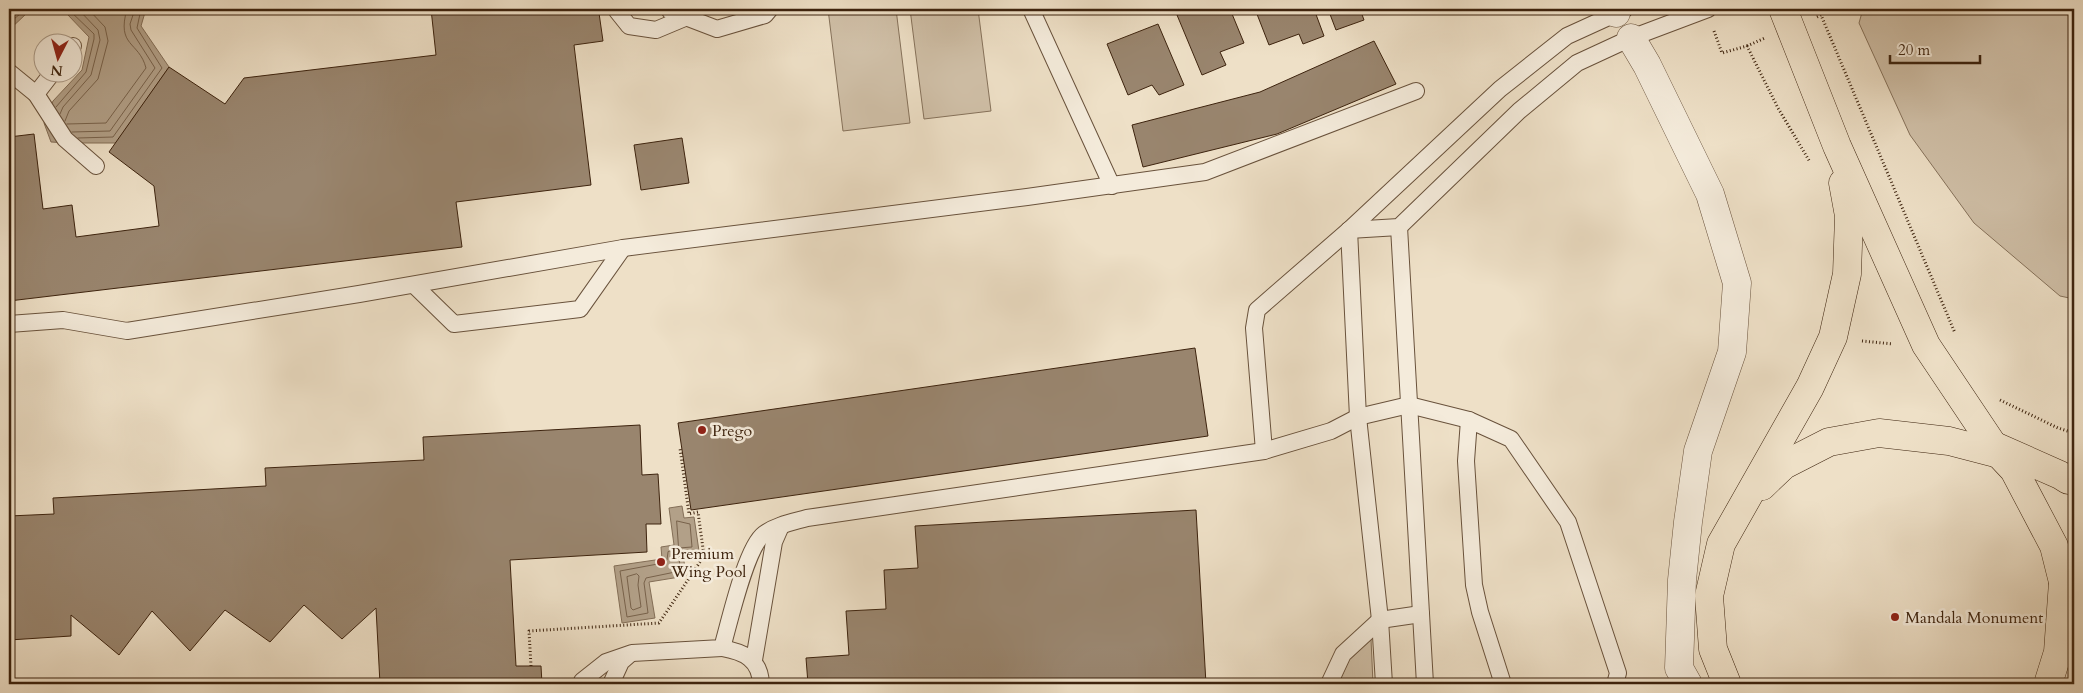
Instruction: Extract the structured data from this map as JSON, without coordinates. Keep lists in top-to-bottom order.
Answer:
{
  "places": ["Prego", "Premium Wing Pool", "Mandala Monument"],
  "scale_bar": "20 m",
  "north": "bottom"
}
